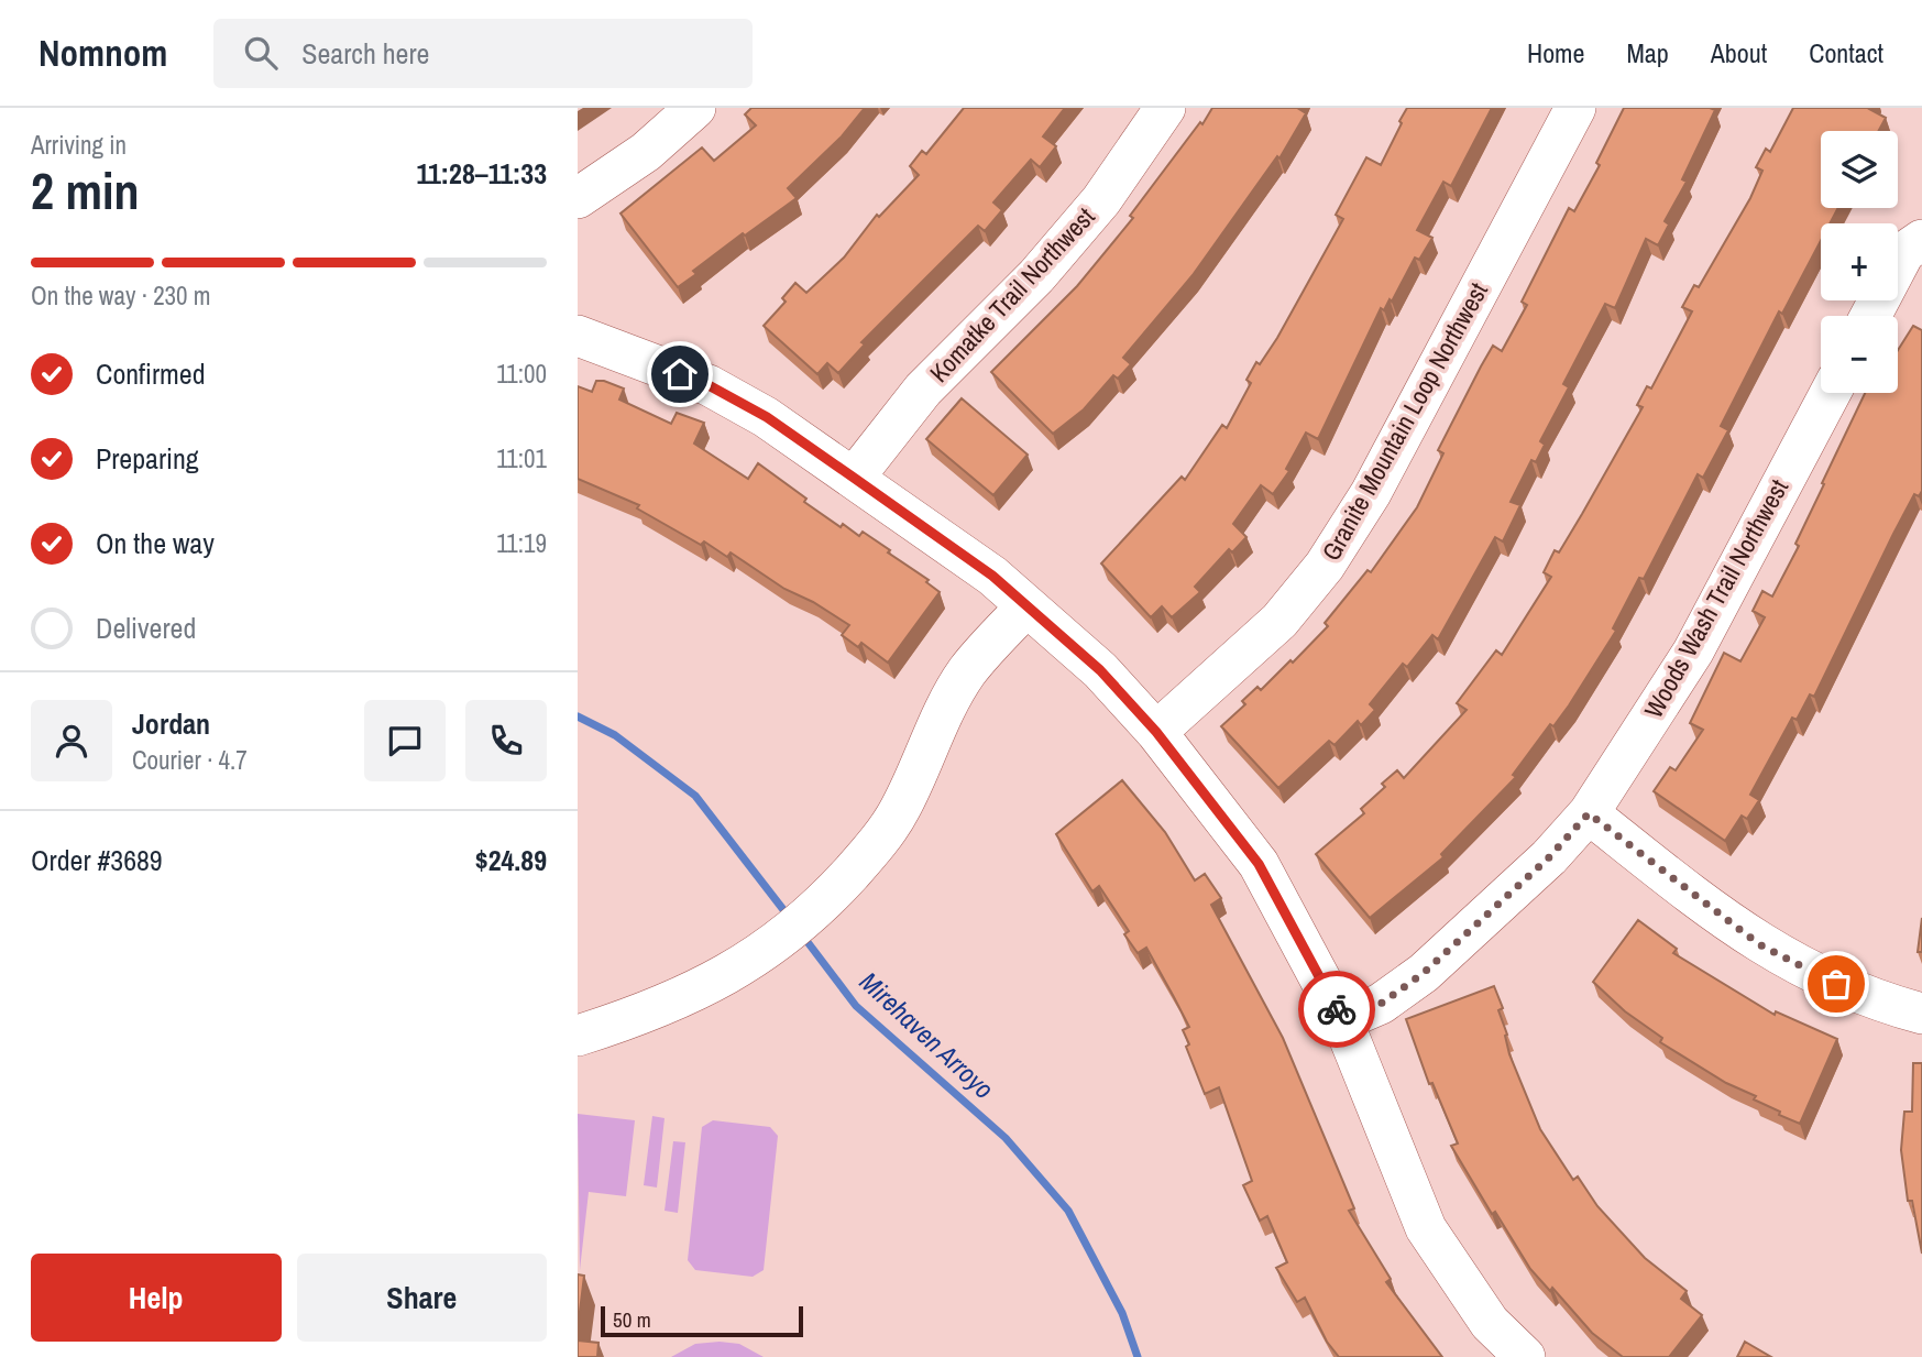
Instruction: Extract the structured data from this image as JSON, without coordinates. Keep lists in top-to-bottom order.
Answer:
{
  "streets": {
    "street": ["Komatke Trail Northwest", "Granite Mountain Loop Northwest", "Woods Wash Trail Northwest"]
  },
  "water": ["Mirehaven Arroyo"],
  "scale_bar": "50 m",
  "page": {
    "header": "Nomnom",
    "search": "Search here",
    "nav": [
      "Home",
      "Map",
      "About",
      "Contact"
    ],
    "heading": ["2 min", "Arriving in", "11:28–11:33"],
    "panel": [
      "Jordan",
      "Courier · 4.7",
      "Order #3689",
      "$24.89"
    ],
    "map_buttons": ["+", "−"],
    "bar": "On the way · 230 m",
    "list": [
      ["Confirmed", "11:00"],
      ["Preparing", "11:01"],
      ["On the way", "11:19"],
      "Delivered"
    ],
    "buttons": ["Help", "Share"],
    "scale": "50 m"
  }
}
